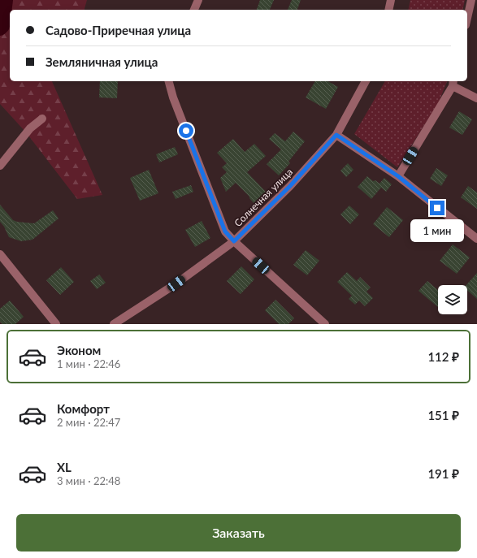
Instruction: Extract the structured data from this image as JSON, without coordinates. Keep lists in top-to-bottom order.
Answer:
{
  "streets": {
    "lane": ["Солнечная улица"]
  },
  "page": {
    "banner": ["Садово-Приречная улица", "Земляничная улица"],
    "bubble": "1 мин",
    "list": [
      {
        "name": "Эконом",
        "note": "1 мин · 22:46",
        "value": "112 ₽"
      },
      {
        "name": "Комфорт",
        "note": "2 мин · 22:47",
        "value": "151 ₽"
      },
      {
        "name": "XL",
        "note": "3 мин · 22:48",
        "value": "191 ₽"
      }
    ],
    "buttons": "Заказать"
  }
}
